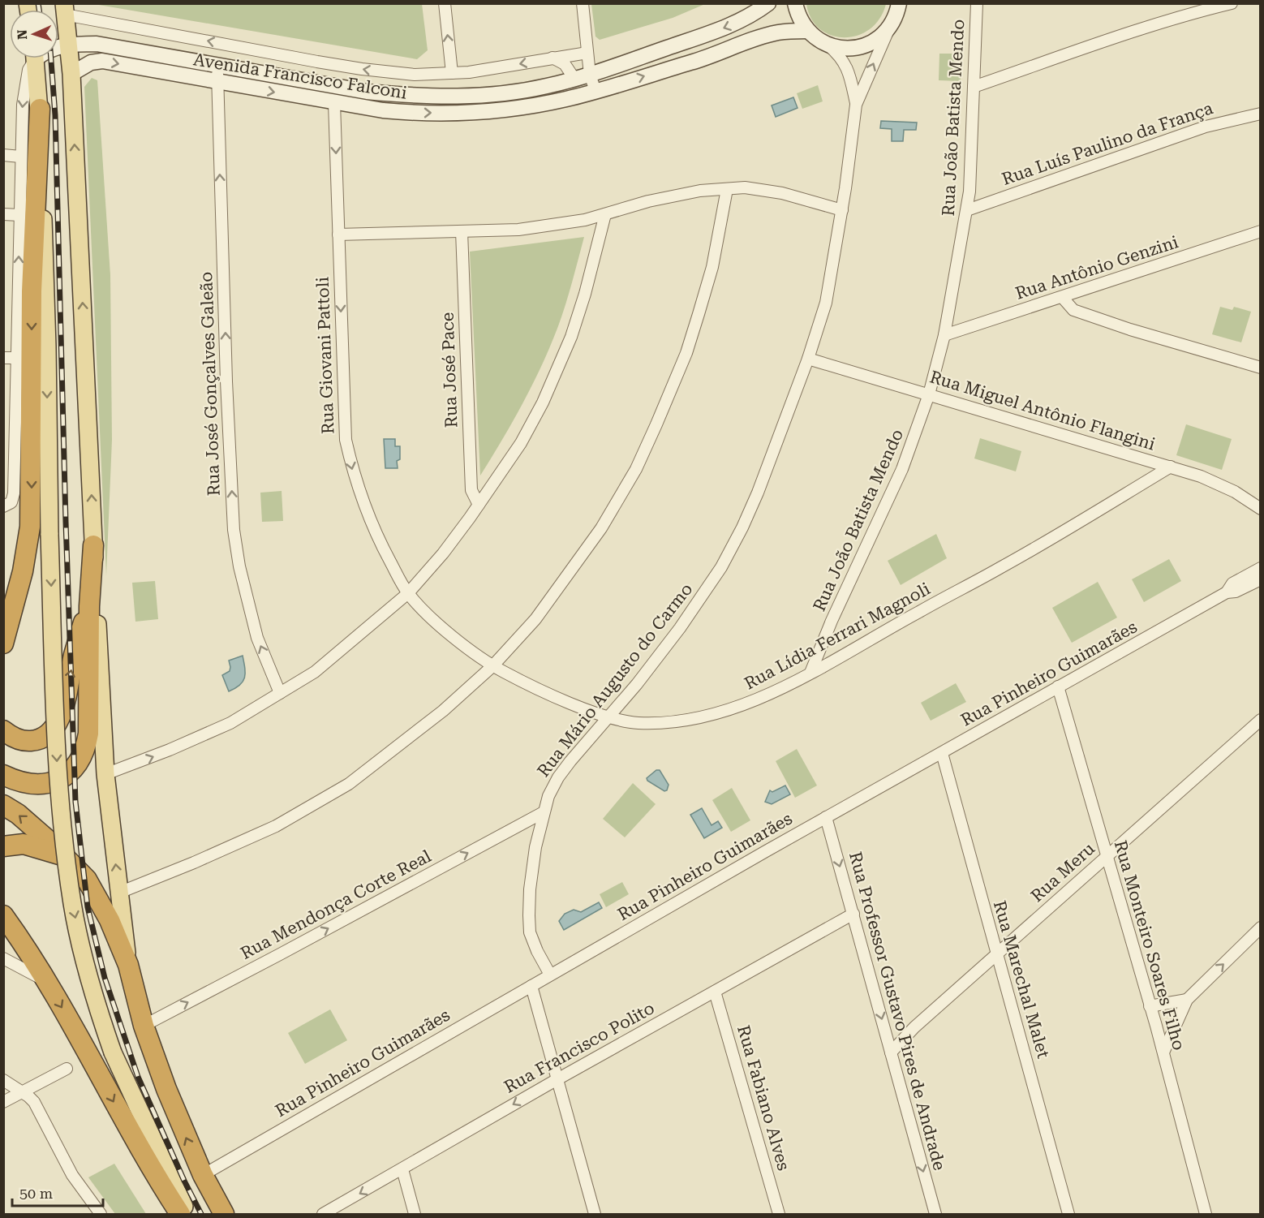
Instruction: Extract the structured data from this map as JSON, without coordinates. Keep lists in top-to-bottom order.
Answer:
{
  "streets": {
    "main road": ["Avenida Francisco Falconi"],
    "street": [
      "Rua João Batista Mendo",
      "Rua Luís Paulino da França",
      "Rua Antônio Genzini",
      "Rua Giovani Pattoli",
      "Rua José Pace",
      "Rua José Gonçalves Galeão",
      "Rua Miguel Antônio Flangini",
      "Rua Lídia Ferrari Magnoli",
      "Rua Pinheiro Guimarães",
      "Rua Mário Augusto do Carmo",
      "Rua Meru",
      "Rua Mendonça Corte Real",
      "Rua Monteiro Soares Filho",
      "Rua Marechal Malet",
      "Rua Professor Gustavo Pires de Andrade",
      "Rua Francisco Polito",
      "Rua Fabiano Alves"
    ]
  },
  "crossings": [
    ["Avenida Francisco Falconi", "Rua Giovani Pattoli"],
    ["Avenida Francisco Falconi", "Rua José Gonçalves Galeão"],
    ["Rua João Batista Mendo", "Rua Luís Paulino da França"],
    ["Rua João Batista Mendo", "Rua Antônio Genzini"],
    ["Rua João Batista Mendo", "Rua Miguel Antônio Flangini"],
    ["Rua João Batista Mendo", "Rua Lídia Ferrari Magnoli"],
    ["Rua Giovani Pattoli", "Rua Lídia Ferrari Magnoli"],
    ["Rua Miguel Antônio Flangini", "Rua Lídia Ferrari Magnoli"],
    ["Rua Miguel Antônio Flangini", "Rua Mário Augusto do Carmo"],
    ["Rua Lídia Ferrari Magnoli", "Rua Mário Augusto do Carmo"],
    ["Rua Pinheiro Guimarães", "Rua Mário Augusto do Carmo"],
    ["Rua Pinheiro Guimarães", "Rua Monteiro Soares Filho"],
    ["Rua Pinheiro Guimarães", "Rua Marechal Malet"],
    ["Rua Pinheiro Guimarães", "Rua Professor Gustavo Pires de Andrade"],
    ["Rua Mário Augusto do Carmo", "Rua Mendonça Corte Real"],
    ["Rua Meru", "Rua Monteiro Soares Filho"],
    ["Rua Meru", "Rua Marechal Malet"],
    ["Rua Meru", "Rua Professor Gustavo Pires de Andrade"],
    ["Rua Professor Gustavo Pires de Andrade", "Rua Francisco Polito"],
    ["Rua Francisco Polito", "Rua Fabiano Alves"]
  ],
  "one_way": [
    "Rua Giovani Pattoli",
    "Rua José Gonçalves Galeão",
    "Rua Mendonça Corte Real",
    "Rua Professor Gustavo Pires de Andrade",
    "Rua Francisco Polito"
  ],
  "scale_bar": "50 m",
  "north": "left"
}
